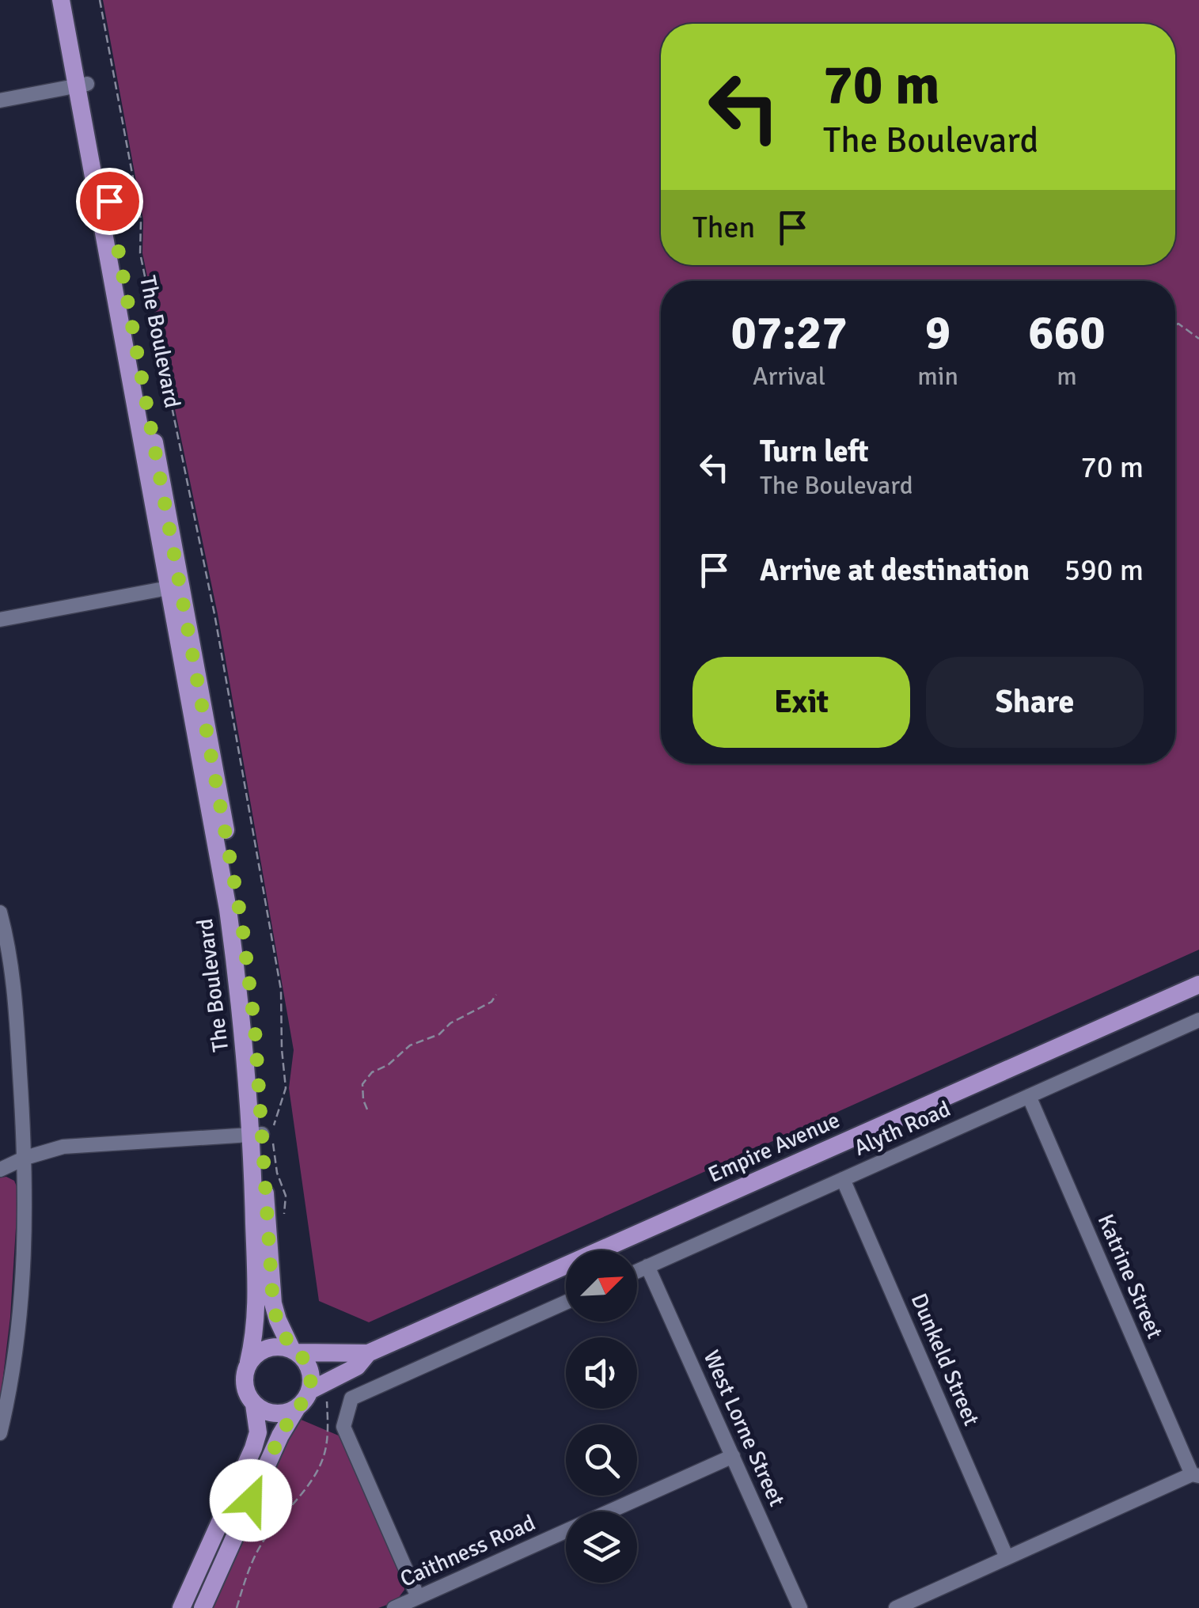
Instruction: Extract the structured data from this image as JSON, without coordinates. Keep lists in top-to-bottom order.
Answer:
{
  "streets": {
    "main road": ["The Boulevard", "Empire Avenue"],
    "street": [
      "Alyth Road",
      "Katrine Street",
      "Dunkeld Street",
      "West Lorne Street",
      "Caithness Road"
    ]
  },
  "crossings": [
    ["The Boulevard", "Empire Avenue"],
    ["Alyth Road", "Katrine Street"],
    ["Alyth Road", "Dunkeld Street"],
    ["Alyth Road", "West Lorne Street"],
    ["West Lorne Street", "Caithness Road"]
  ],
  "north": "top right",
  "page": {
    "turn": ["70 m", "The Boulevard"],
    "then": "Then",
    "eta": [
      "07:27",
      "Arrival",
      "9",
      "min",
      "660",
      "m"
    ],
    "list": [
      {
        "name": "Turn left",
        "note": "The Boulevard",
        "value": "70 m"
      },
      {
        "name": "Arrive at destination",
        "value": "590 m"
      }
    ],
    "buttons": ["Exit", "Share"]
  }
}
